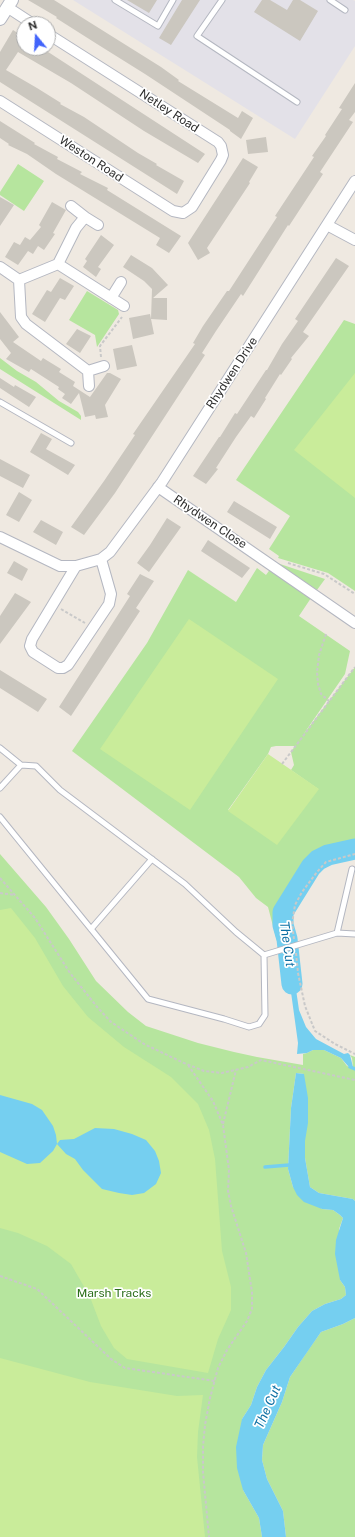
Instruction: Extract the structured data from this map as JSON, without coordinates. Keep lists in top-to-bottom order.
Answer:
{
  "streets": {
    "street": [
      "Netley Road",
      "Weston Road",
      "Rhydwen Drive",
      "Rhydwen Close"
    ]
  },
  "crossings": [
    ["Netley Road", "Weston Road"],
    ["Rhydwen Drive", "Rhydwen Close"]
  ],
  "water": ["The Cut"],
  "parks": ["Marsh Tracks"],
  "north": "top"
}
